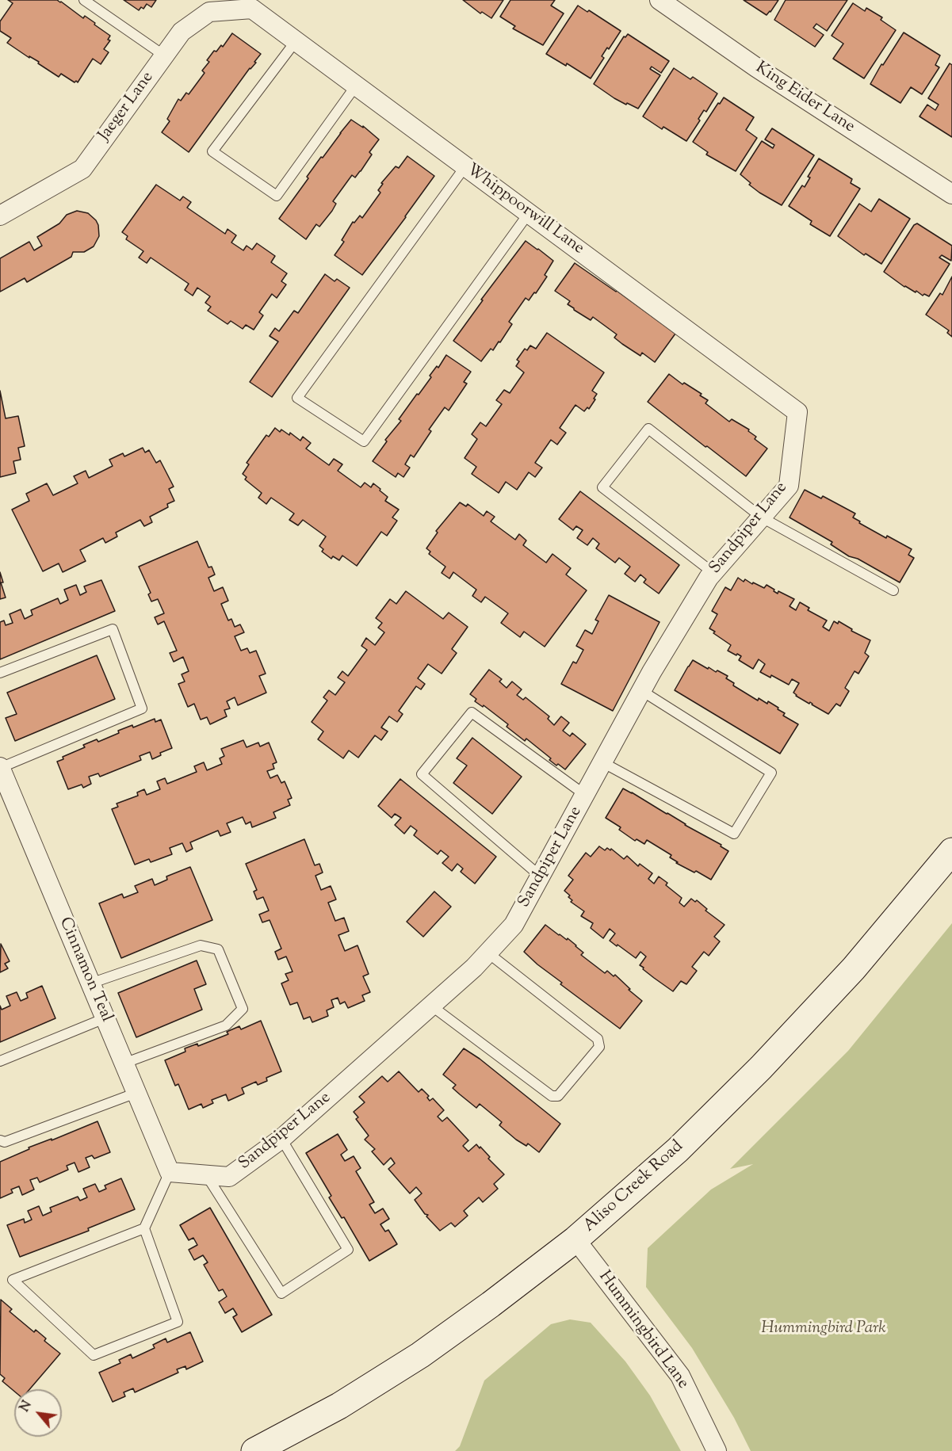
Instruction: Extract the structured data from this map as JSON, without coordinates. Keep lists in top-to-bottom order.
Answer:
{
  "streets": {
    "main road": ["Aliso Creek Road"],
    "street": [
      "King Eider Lane",
      "Jaeger Lane",
      "Whippoorwill Lane",
      "Sandpiper Lane",
      "Cinnamon Teal",
      "Hummingbird Lane"
    ]
  },
  "crossings": [
    ["Jaeger Lane", "Whippoorwill Lane"],
    ["Whippoorwill Lane", "Sandpiper Lane"],
    ["Sandpiper Lane", "Cinnamon Teal"],
    ["Aliso Creek Road", "Hummingbird Lane"]
  ],
  "parks": ["Hummingbird Park"],
  "north": "top left"
}
